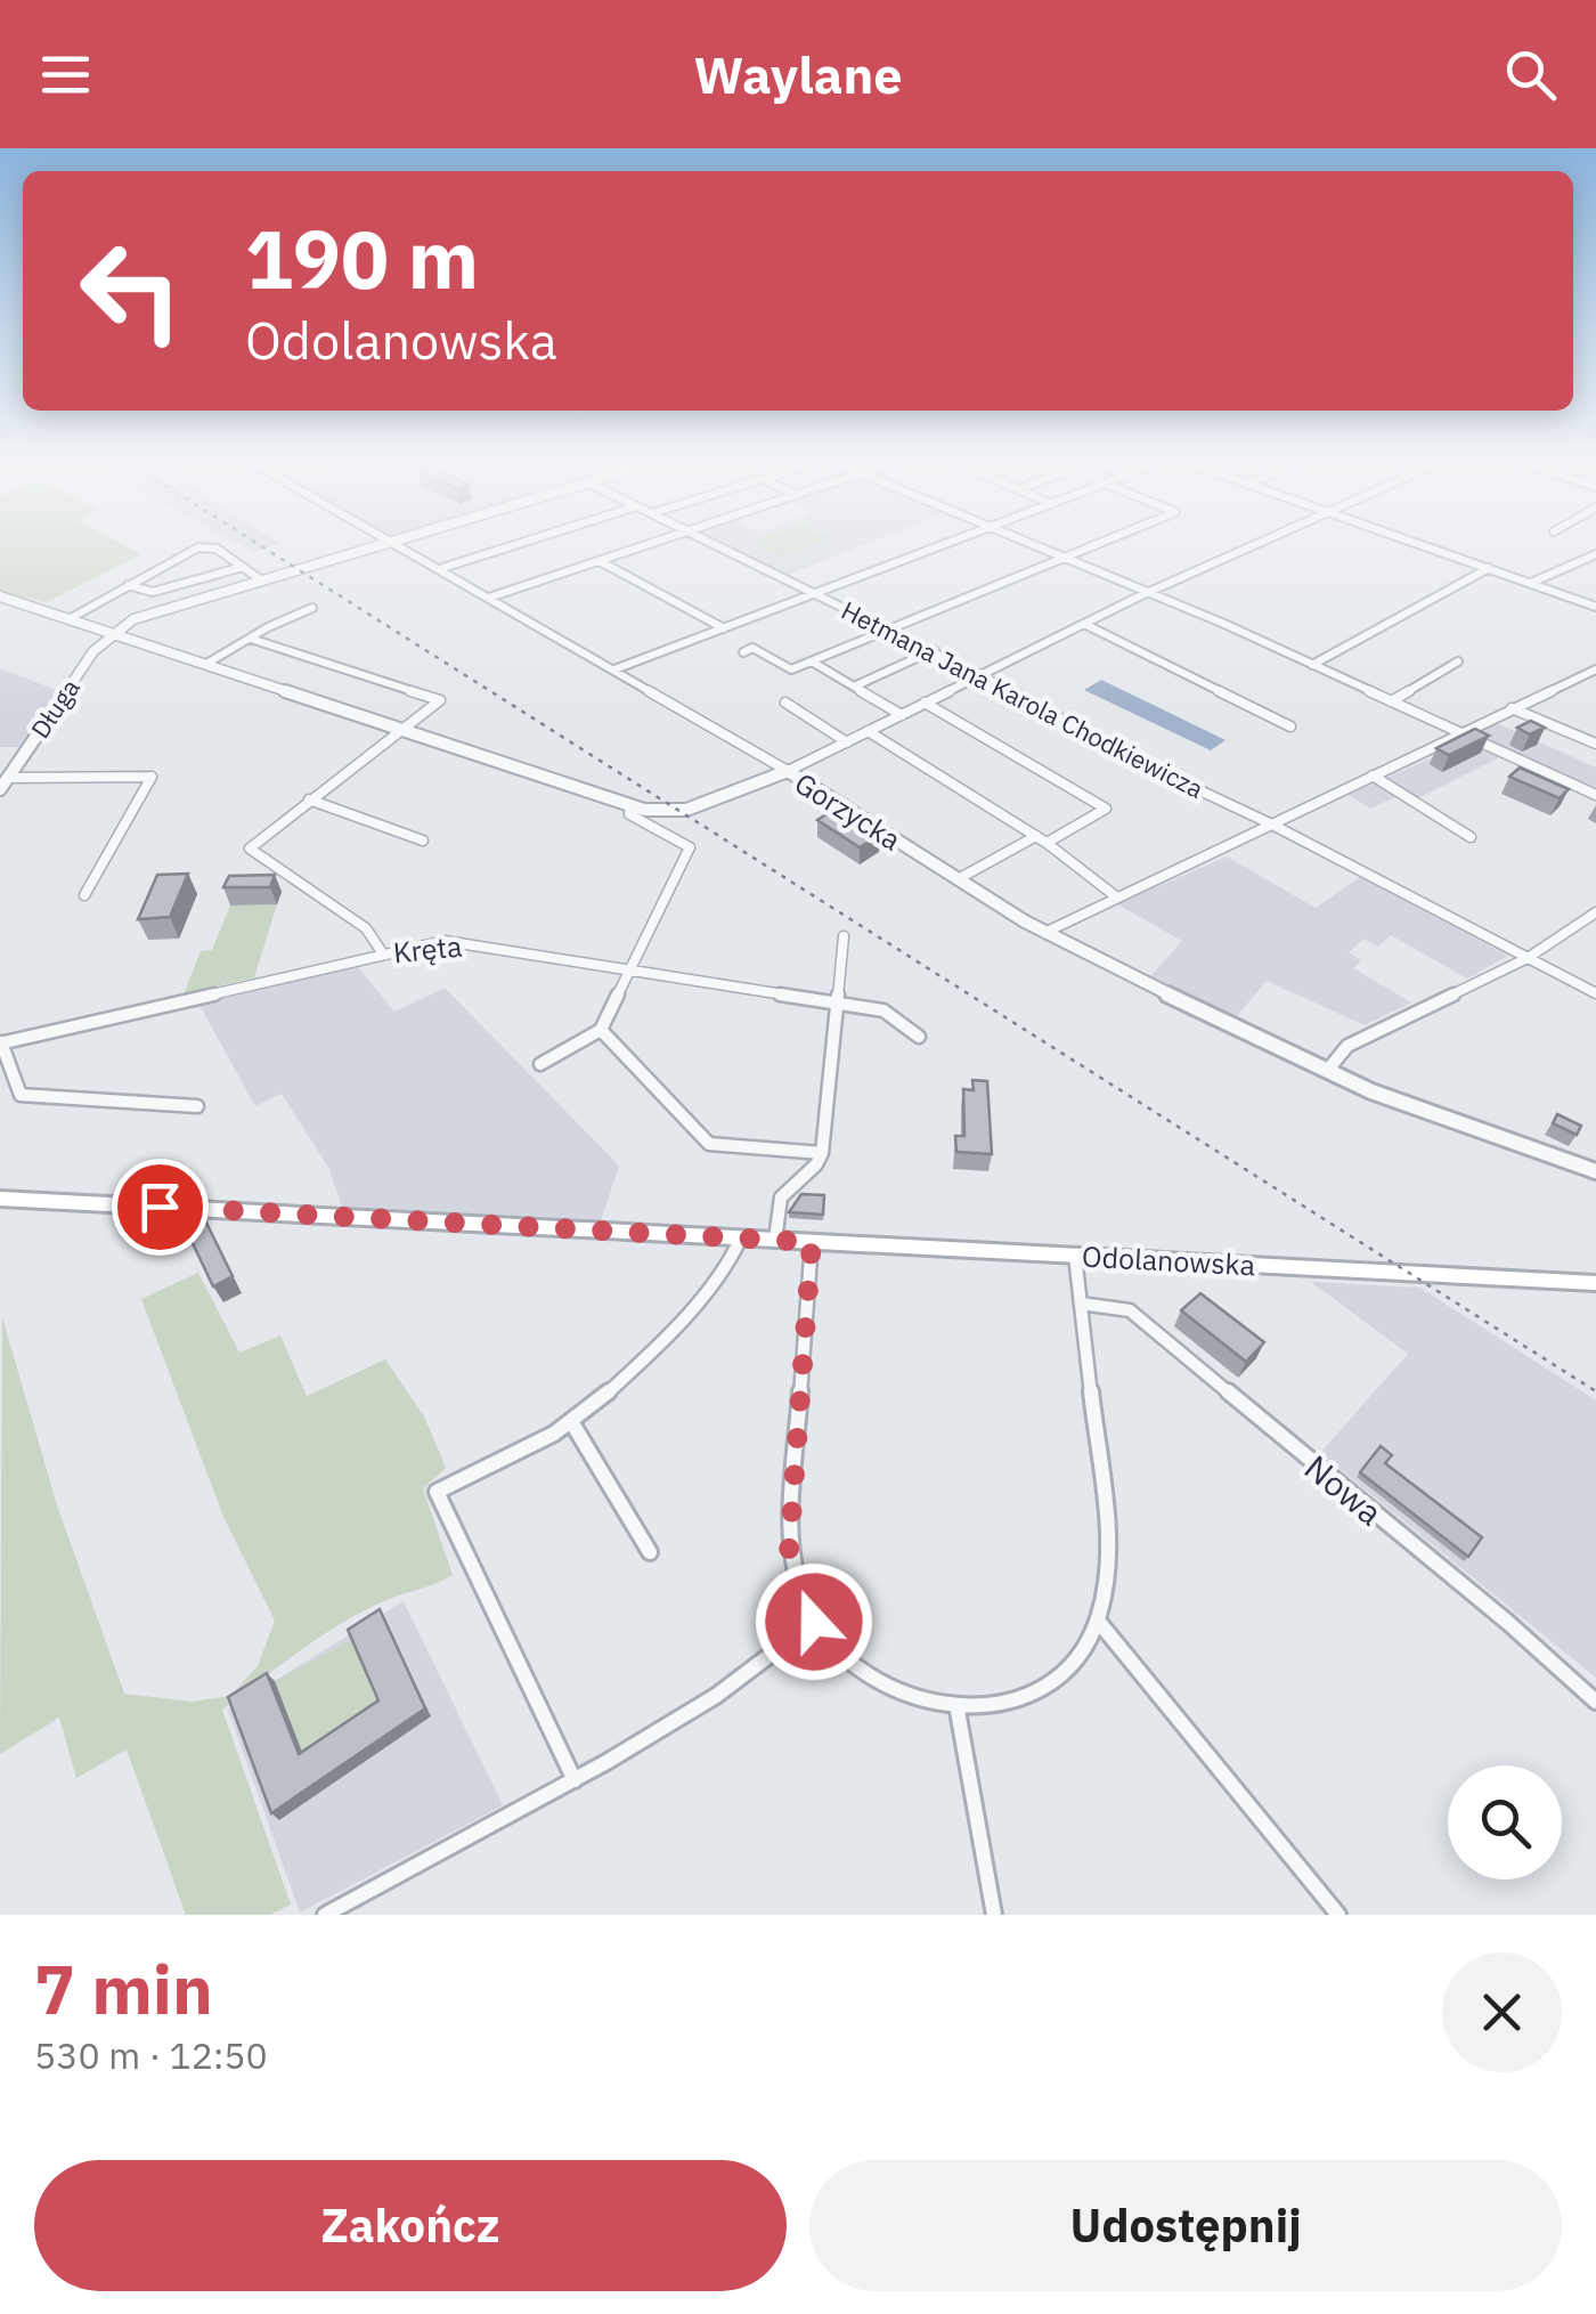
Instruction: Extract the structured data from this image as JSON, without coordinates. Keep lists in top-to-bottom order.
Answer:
{
  "streets": {
    "main road": ["Odolanowska"],
    "street": [
      "Hetmana Jana Karola Chodkiewicza",
      "Długa",
      "Gorzycka",
      "Kręta",
      "Nowa"
    ]
  },
  "crossings": [
    ["Długa", "Gorzycka"]
  ],
  "page": {
    "header": "Waylane",
    "turn": ["190 m", "Odolanowska"],
    "heading": ["7 min", "530 m · 12:50"],
    "buttons": ["Zakończ", "Udostępnij"]
  }
}
